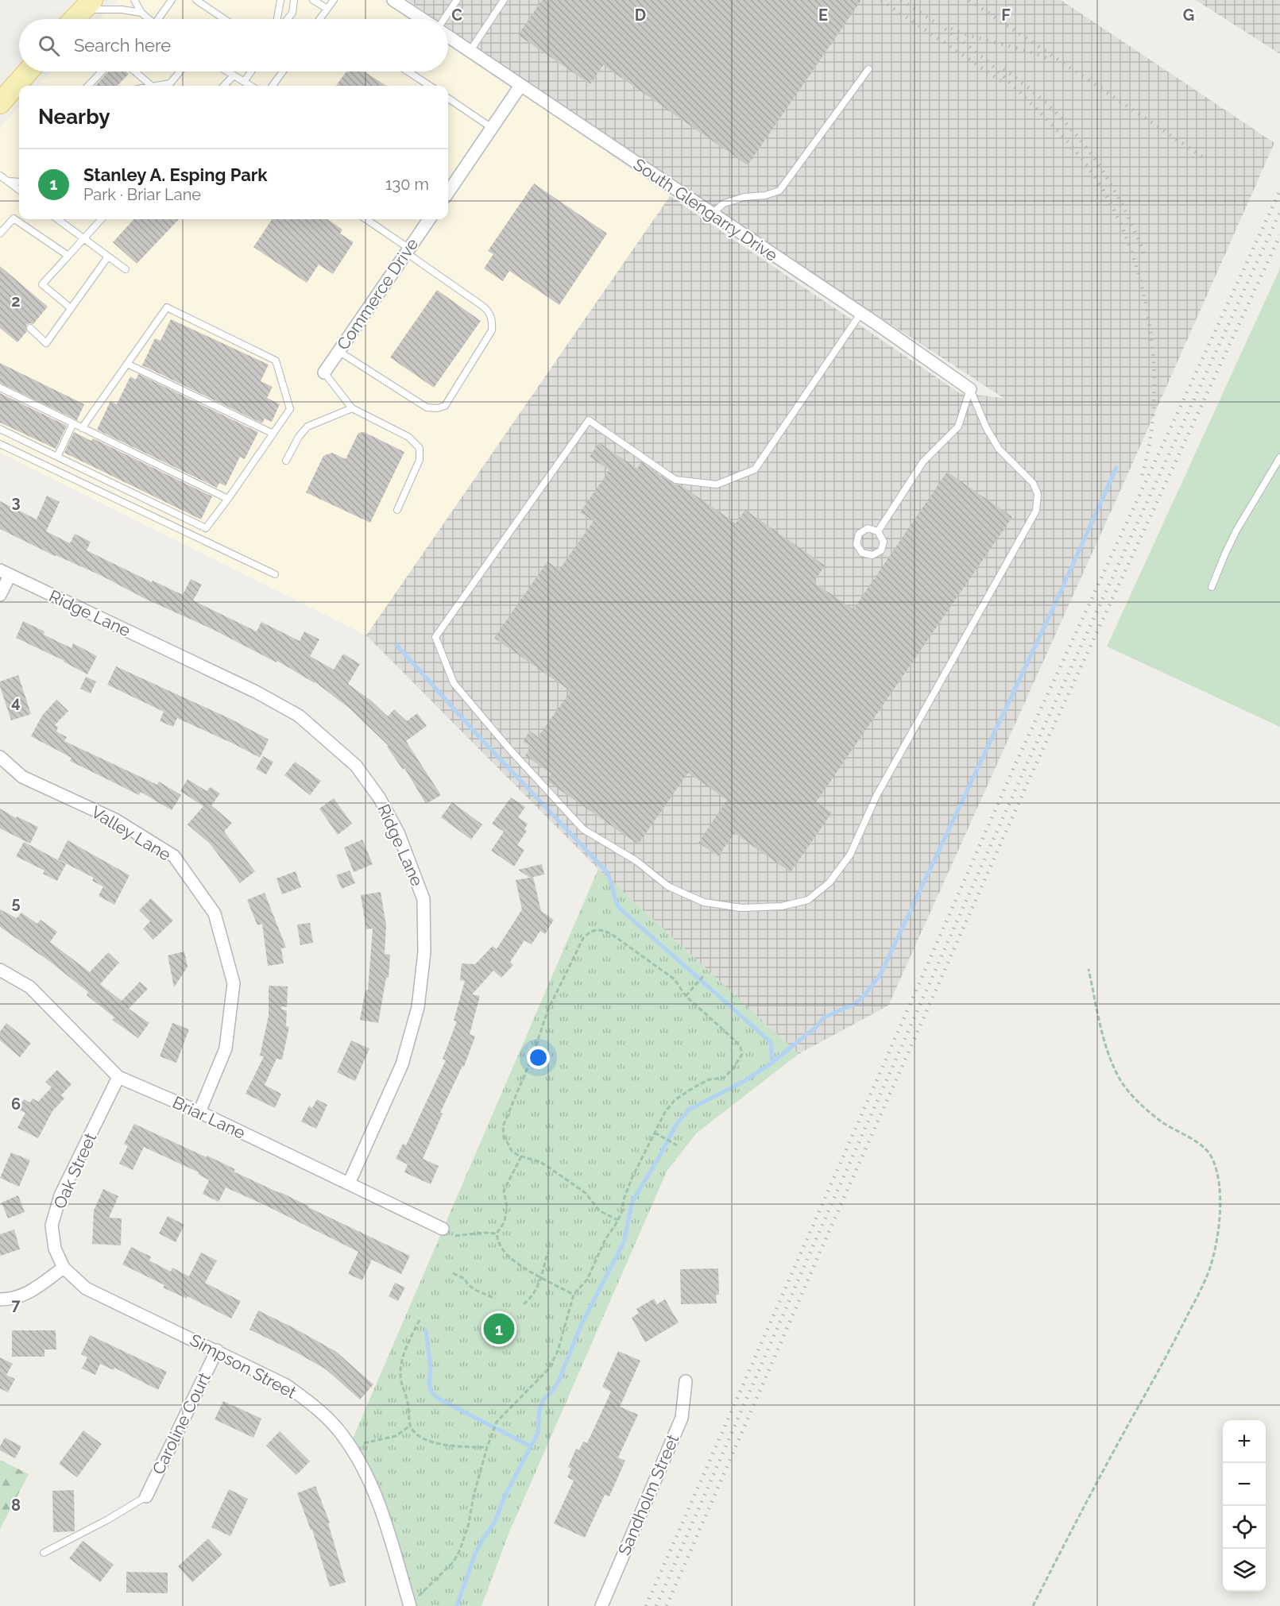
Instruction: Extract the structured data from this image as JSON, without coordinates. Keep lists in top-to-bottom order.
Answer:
{
  "streets": {
    "street": [
      "South Glengarry Drive",
      "Commerce Drive",
      "Ridge Lane",
      "Valley Lane",
      "Briar Lane",
      "Oak Street",
      "Simpson Street",
      "Caroline Court",
      "Sandholm Street"
    ]
  },
  "crossings": [
    ["Ridge Lane", "Briar Lane"],
    ["Valley Lane", "Briar Lane"],
    ["Briar Lane", "Oak Street"],
    ["Oak Street", "Simpson Street"],
    ["Simpson Street", "Caroline Court"]
  ],
  "page": {
    "search": "Search here",
    "heading": "Nearby",
    "list": [
      {
        "mark": "1",
        "name": "Stanley A. Esping Park",
        "note": "Park · Briar Lane",
        "value": "130 m"
      }
    ],
    "pins": "1",
    "map_buttons": ["+", "−"]
  },
  "grid": {
    "columns": [
      "C",
      "D",
      "E",
      "F",
      "G"
    ],
    "rows": [
      "2",
      "3",
      "4",
      "5",
      "6",
      "7",
      "8"
    ]
  }
}
